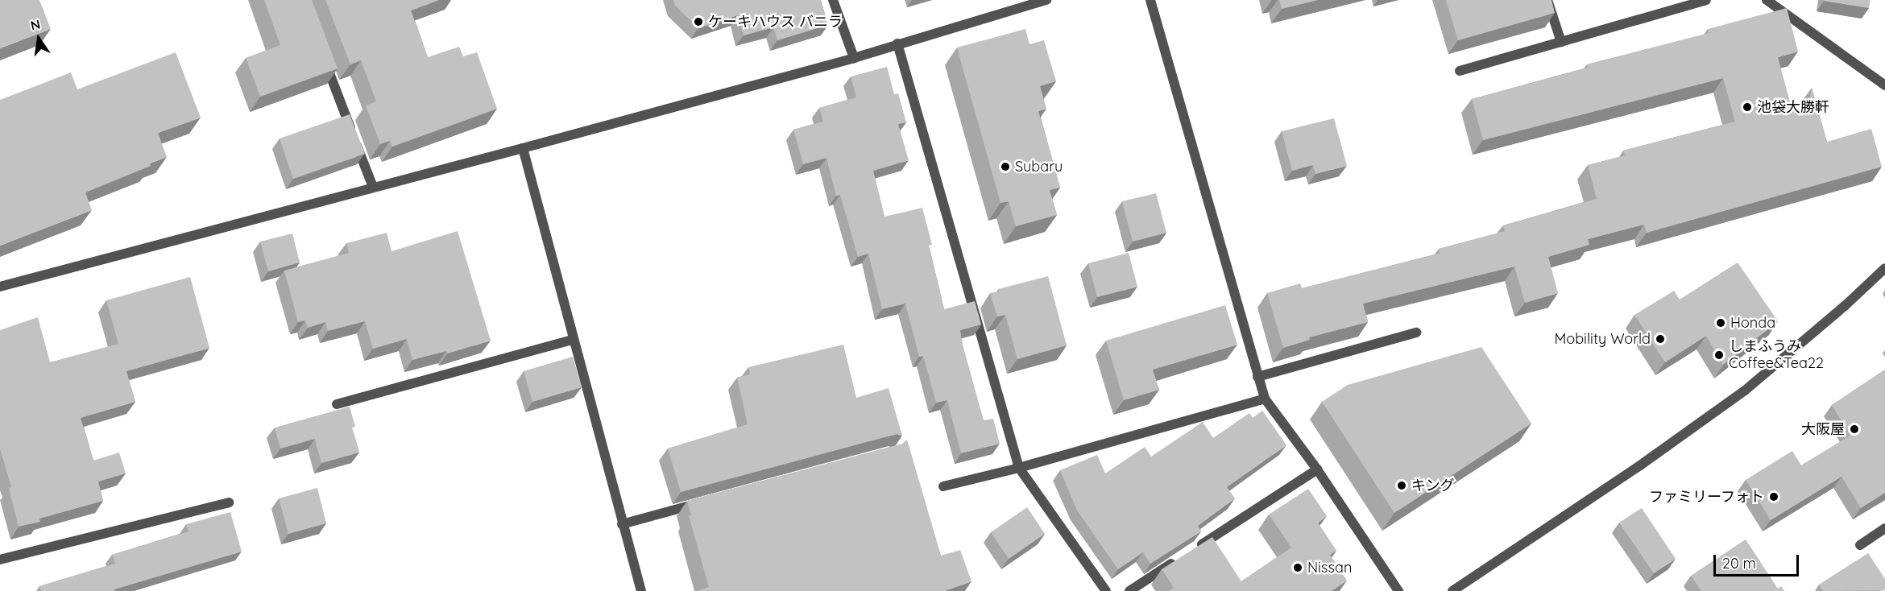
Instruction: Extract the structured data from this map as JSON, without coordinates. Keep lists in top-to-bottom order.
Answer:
{
  "places": [
    "ケーキハウス バニラ",
    "池袋大勝軒",
    "Subaru",
    "Honda",
    "Mobility World",
    "しまふうみ Coffee&Tea22",
    "大阪屋",
    "キング",
    "ファミリーフォト",
    "Nissan"
  ],
  "scale_bar": "20 m",
  "north": "top"
}
